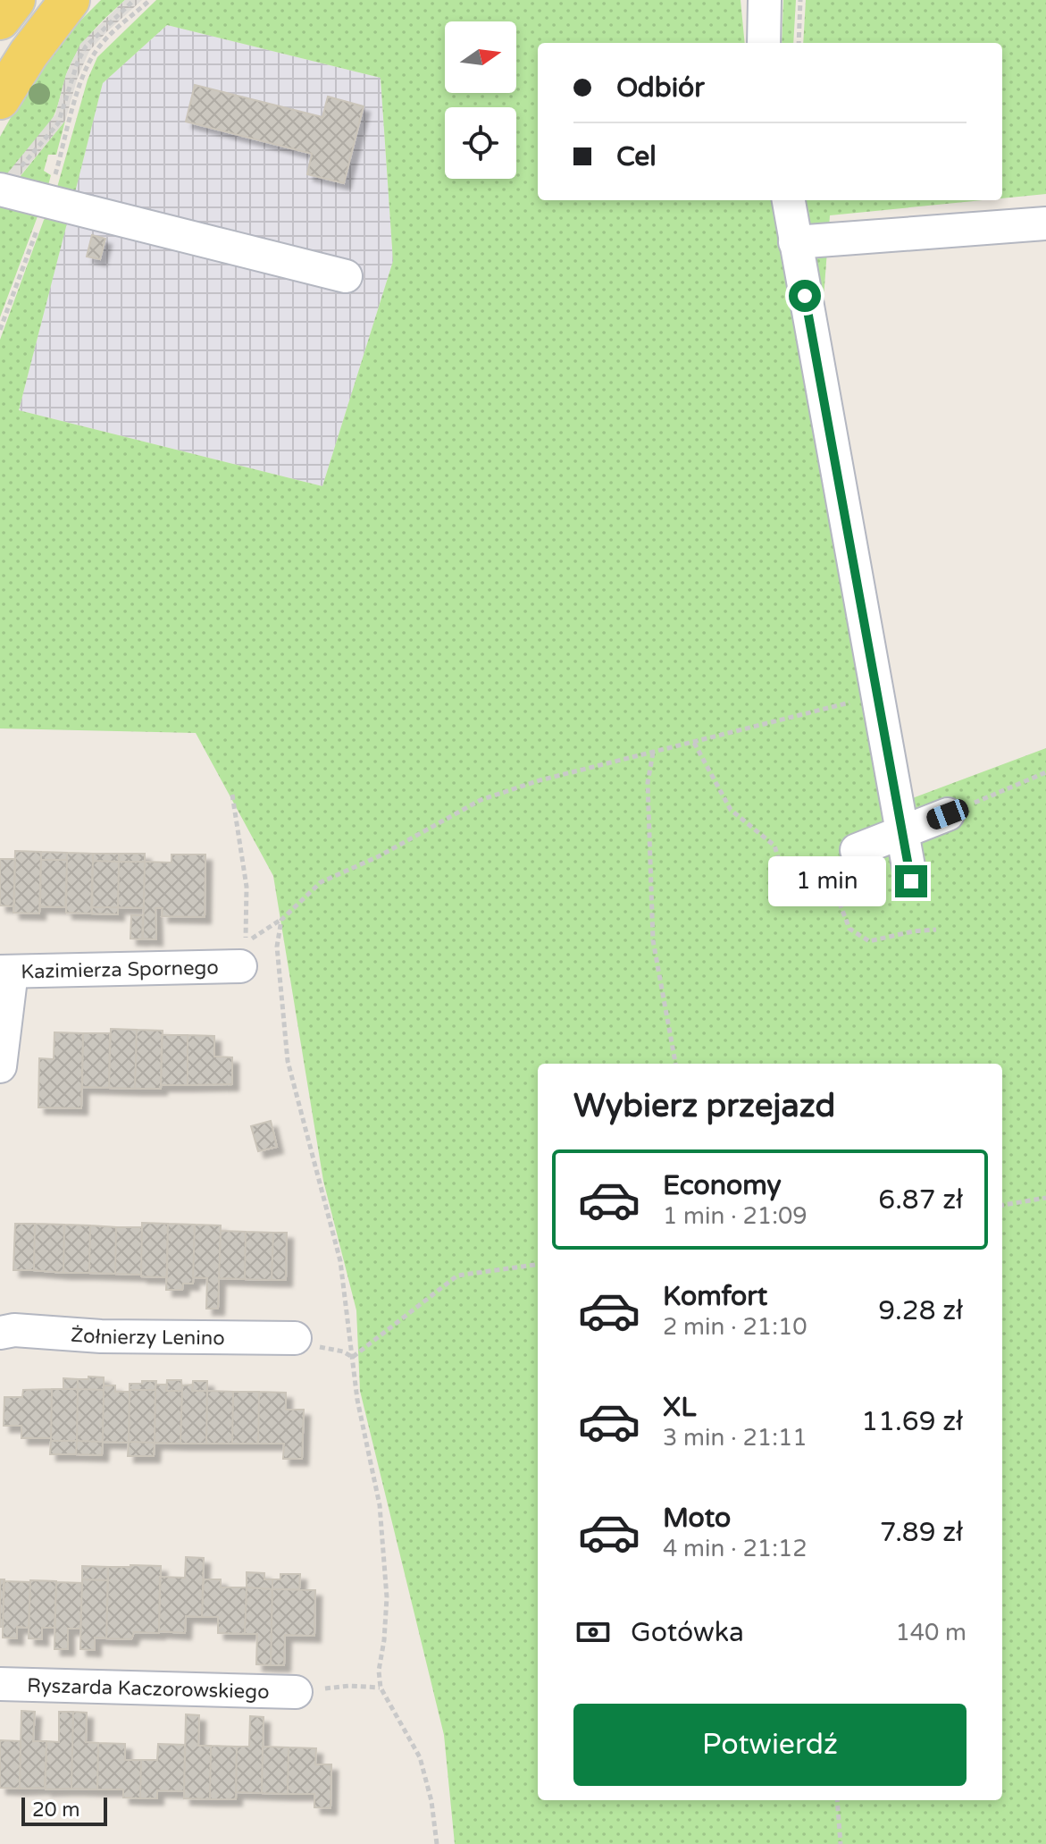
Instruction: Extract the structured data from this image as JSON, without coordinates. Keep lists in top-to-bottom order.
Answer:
{
  "streets": {
    "street": ["Kazimierza Spornego", "Żołnierzy Lenino", "Ryszarda Kaczorowskiego"]
  },
  "scale_bar": "20 m",
  "north": "right",
  "page": {
    "banner": ["Odbiór", "Cel"],
    "bubble": "1 min",
    "heading": "Wybierz przejazd",
    "list": [
      {
        "name": "Economy",
        "note": "1 min · 21:09",
        "value": "6.87 zł"
      },
      {
        "name": "Komfort",
        "note": "2 min · 21:10",
        "value": "9.28 zł"
      },
      {
        "name": "XL",
        "note": "3 min · 21:11",
        "value": "11.69 zł"
      },
      {
        "name": "Moto",
        "note": "4 min · 21:12",
        "value": "7.89 zł"
      }
    ],
    "pay": ["Gotówka", "140 m"],
    "buttons": "Potwierdź",
    "scale": "20 m"
  }
}
